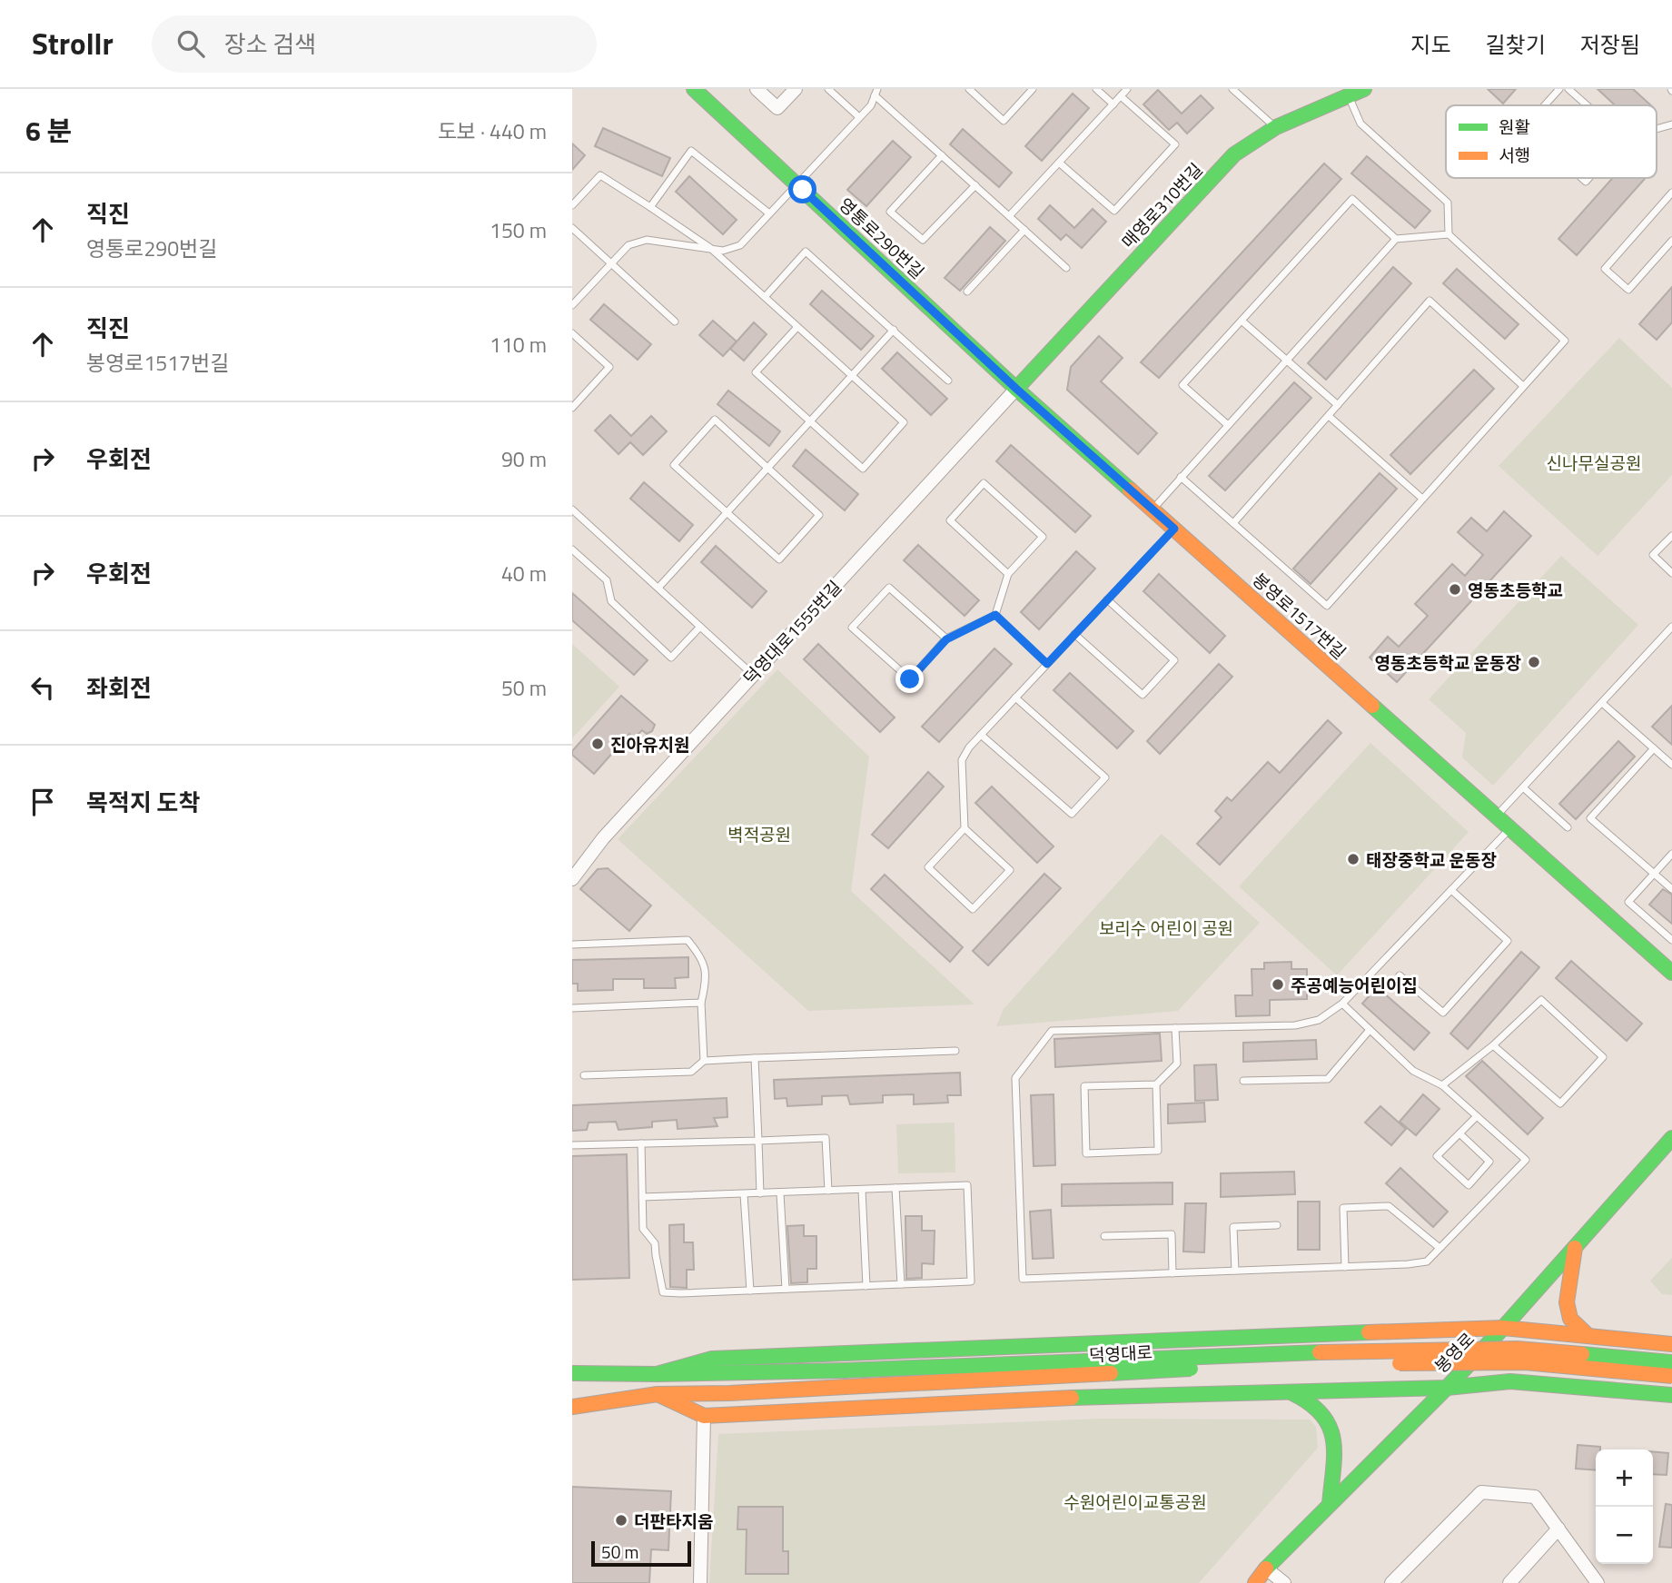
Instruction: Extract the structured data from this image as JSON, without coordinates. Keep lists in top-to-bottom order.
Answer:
{
  "streets": {
    "main road": [
      "매영로310번길",
      "영통로290번길",
      "봉영로1517번길",
      "봉영로",
      "덕영대로"
    ],
    "street": ["덕영대로1555번길"]
  },
  "crossings": [
    ["매영로310번길", "영통로290번길"],
    ["매영로310번길", "봉영로1517번길"],
    ["매영로310번길", "덕영대로1555번길"],
    ["영통로290번길", "봉영로1517번길"],
    ["영통로290번길", "덕영대로1555번길"],
    ["봉영로1517번길", "덕영대로1555번길"]
  ],
  "parks": [
    "신나무실공원",
    "벽적공원",
    "보리수 어린이 공원",
    "수원어린이교통공원"
  ],
  "places": [
    "영동초등학교",
    "영동초등학교 운동장",
    "진아유치원",
    "태장중학교 운동장",
    "주공예능어린이집",
    "더판타지움"
  ],
  "legend": ["원활", "서행"],
  "scale_bar": "50 m",
  "page": {
    "header": "Strollr",
    "search": "장소 검색",
    "nav": ["지도", "길찾기", "저장됨"],
    "heading": ["6 분", "도보 · 440 m"],
    "list": [
      ["직진", "영통로290번길", "150 m"],
      ["직진", "봉영로1517번길", "110 m"],
      ["우회전", "90 m"],
      ["우회전", "40 m"],
      ["좌회전", "50 m"],
      "목적지 도착"
    ],
    "map_buttons": ["+", "−"],
    "scale": "50 m"
  }
}
